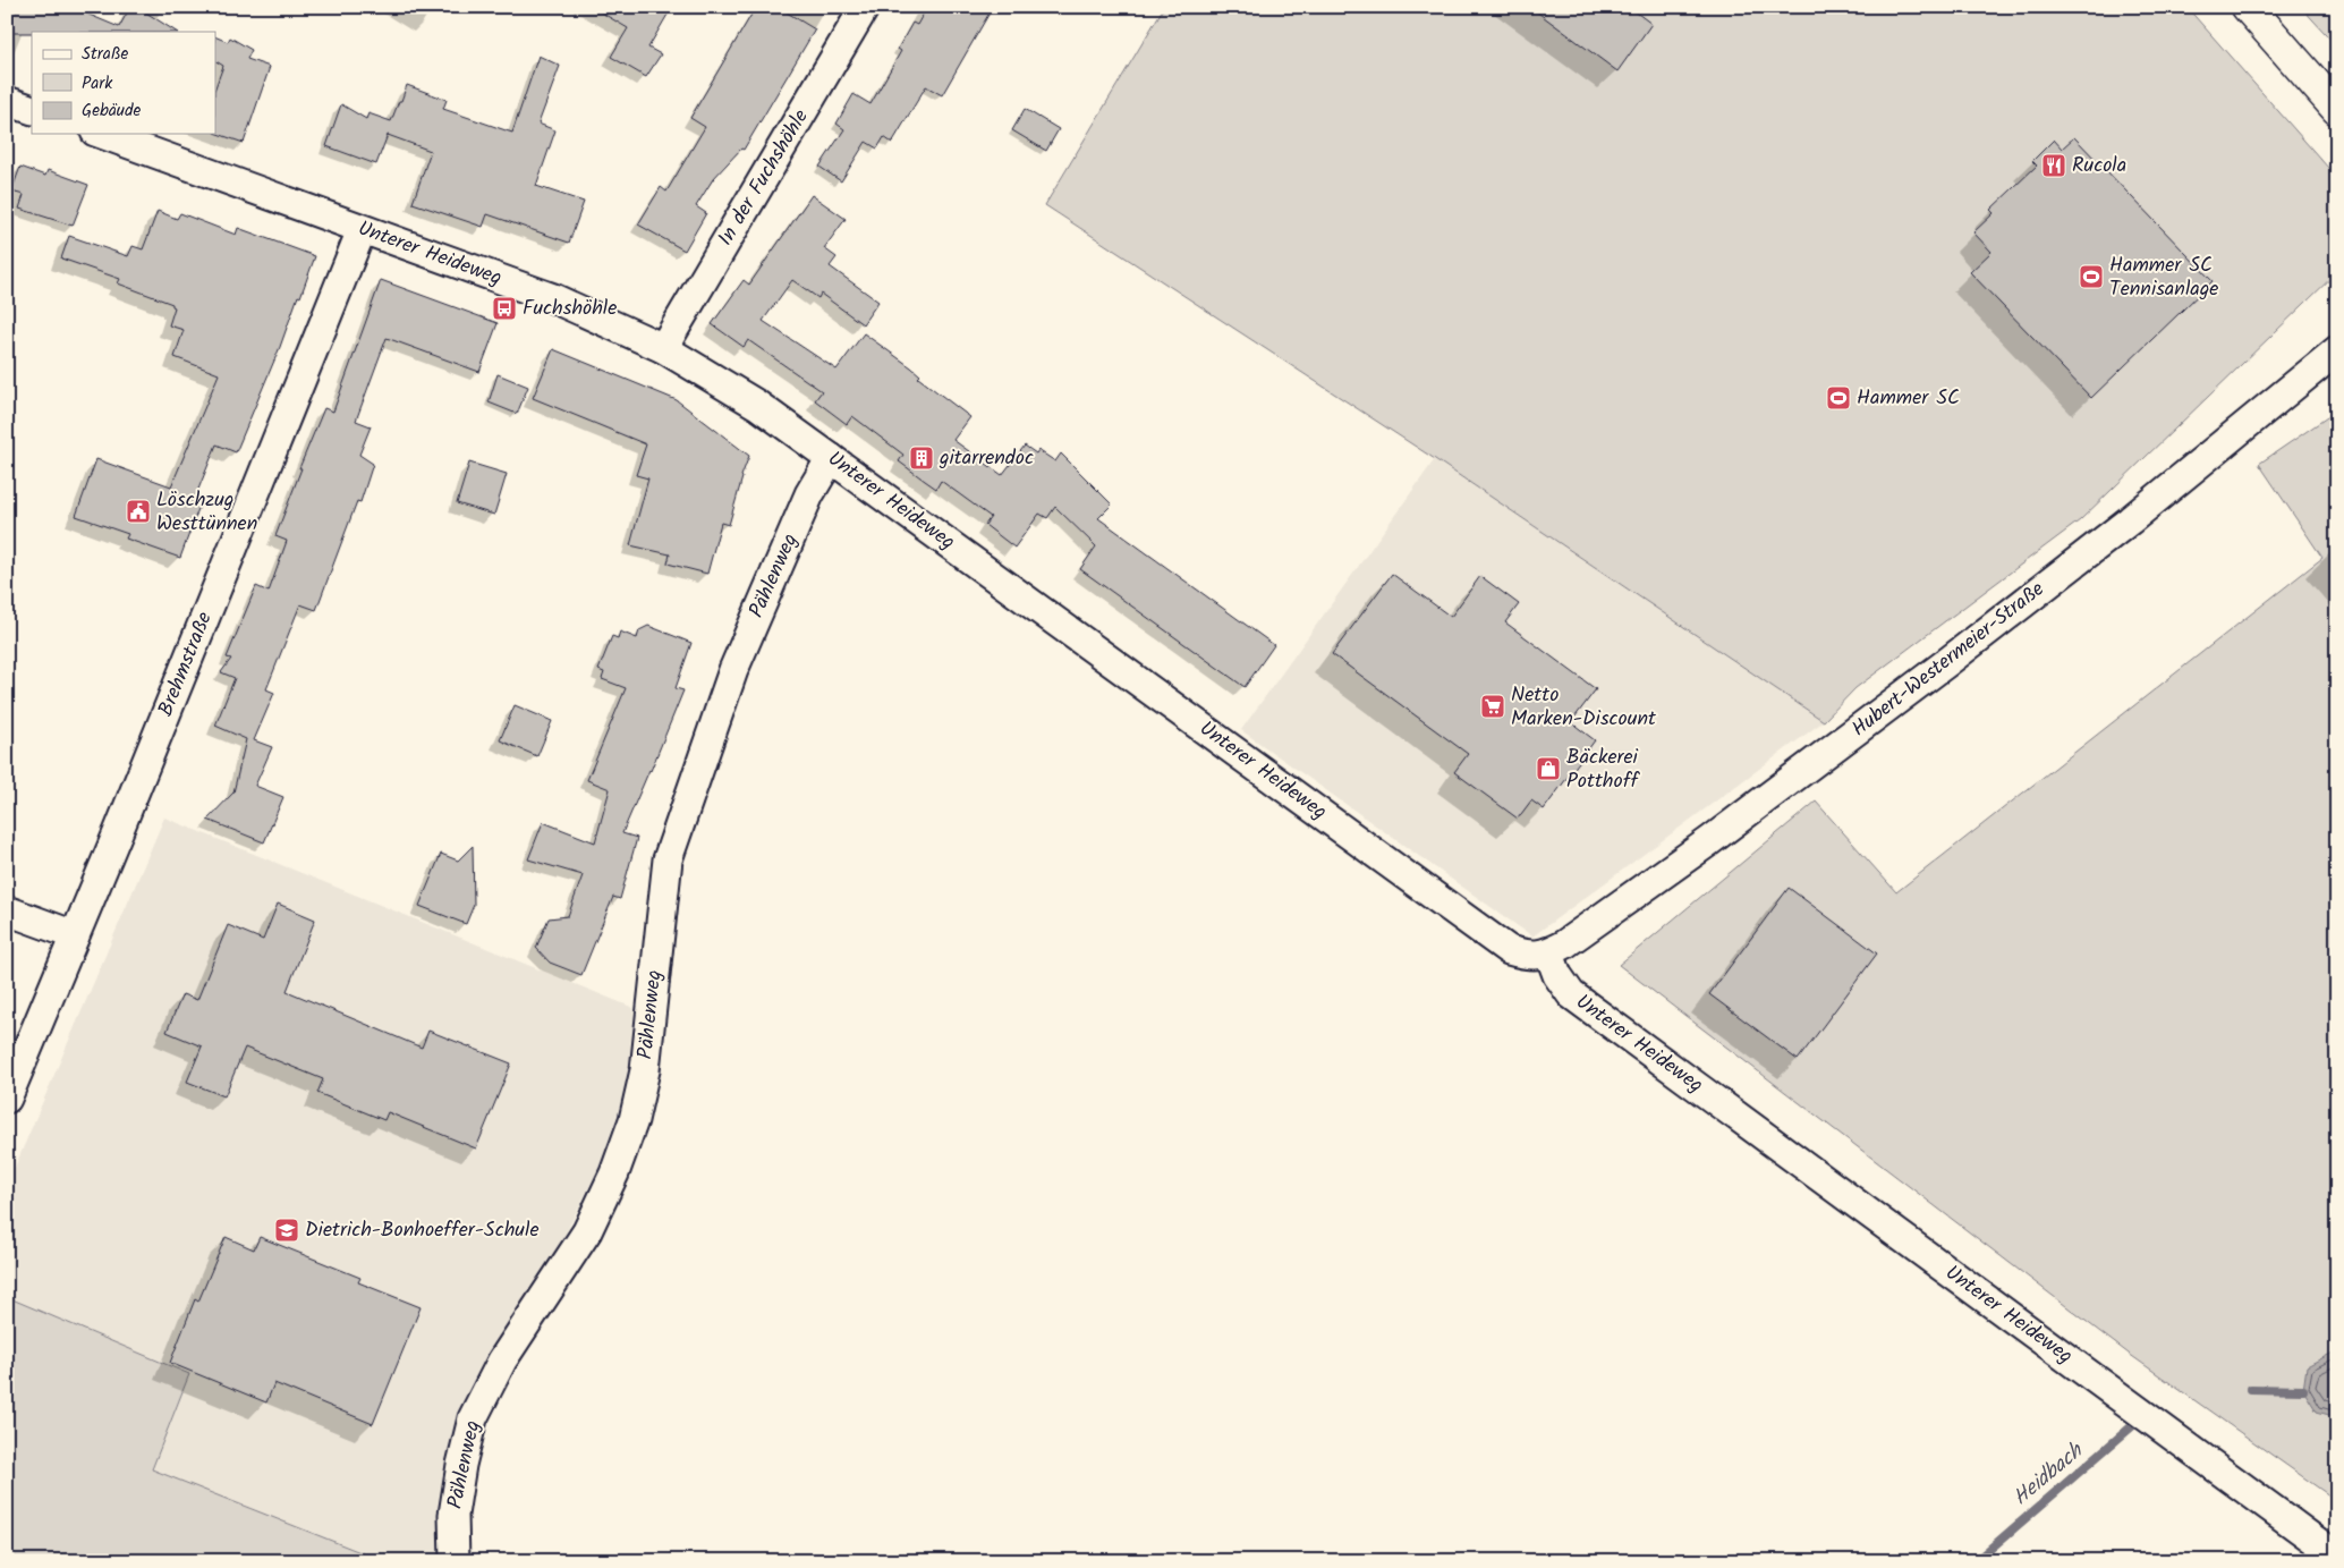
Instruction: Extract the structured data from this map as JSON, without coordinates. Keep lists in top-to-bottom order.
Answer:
{
  "streets": {
    "street": [
      "In der Fuchshöhle",
      "Unterer Heideweg",
      "Pählenweg",
      "Hubert-Westermeier-Straße",
      "Brehmstraße"
    ]
  },
  "crossings": [
    ["In der Fuchshöhle", "Unterer Heideweg"],
    ["Unterer Heideweg", "Pählenweg"],
    ["Unterer Heideweg", "Hubert-Westermeier-Straße"],
    ["Unterer Heideweg", "Brehmstraße"]
  ],
  "water": ["Heidbach"],
  "places": {
    "restaurant": ["Rucola"],
    "sports": ["Hammer SC Tennisanlage", "Hammer SC"],
    "bus stop": ["Fuchshöhle"],
    "building": ["gitarrendoc"],
    "public building": ["Löschzug Westtünnen"],
    "supermarket": ["Netto Marken-Discount"],
    "shop": ["Bäckerei Potthoff"],
    "school or university": ["Dietrich-Bonhoeffer-Schule"]
  },
  "legend": ["Straße", "Park", "Gebäude"]
}
